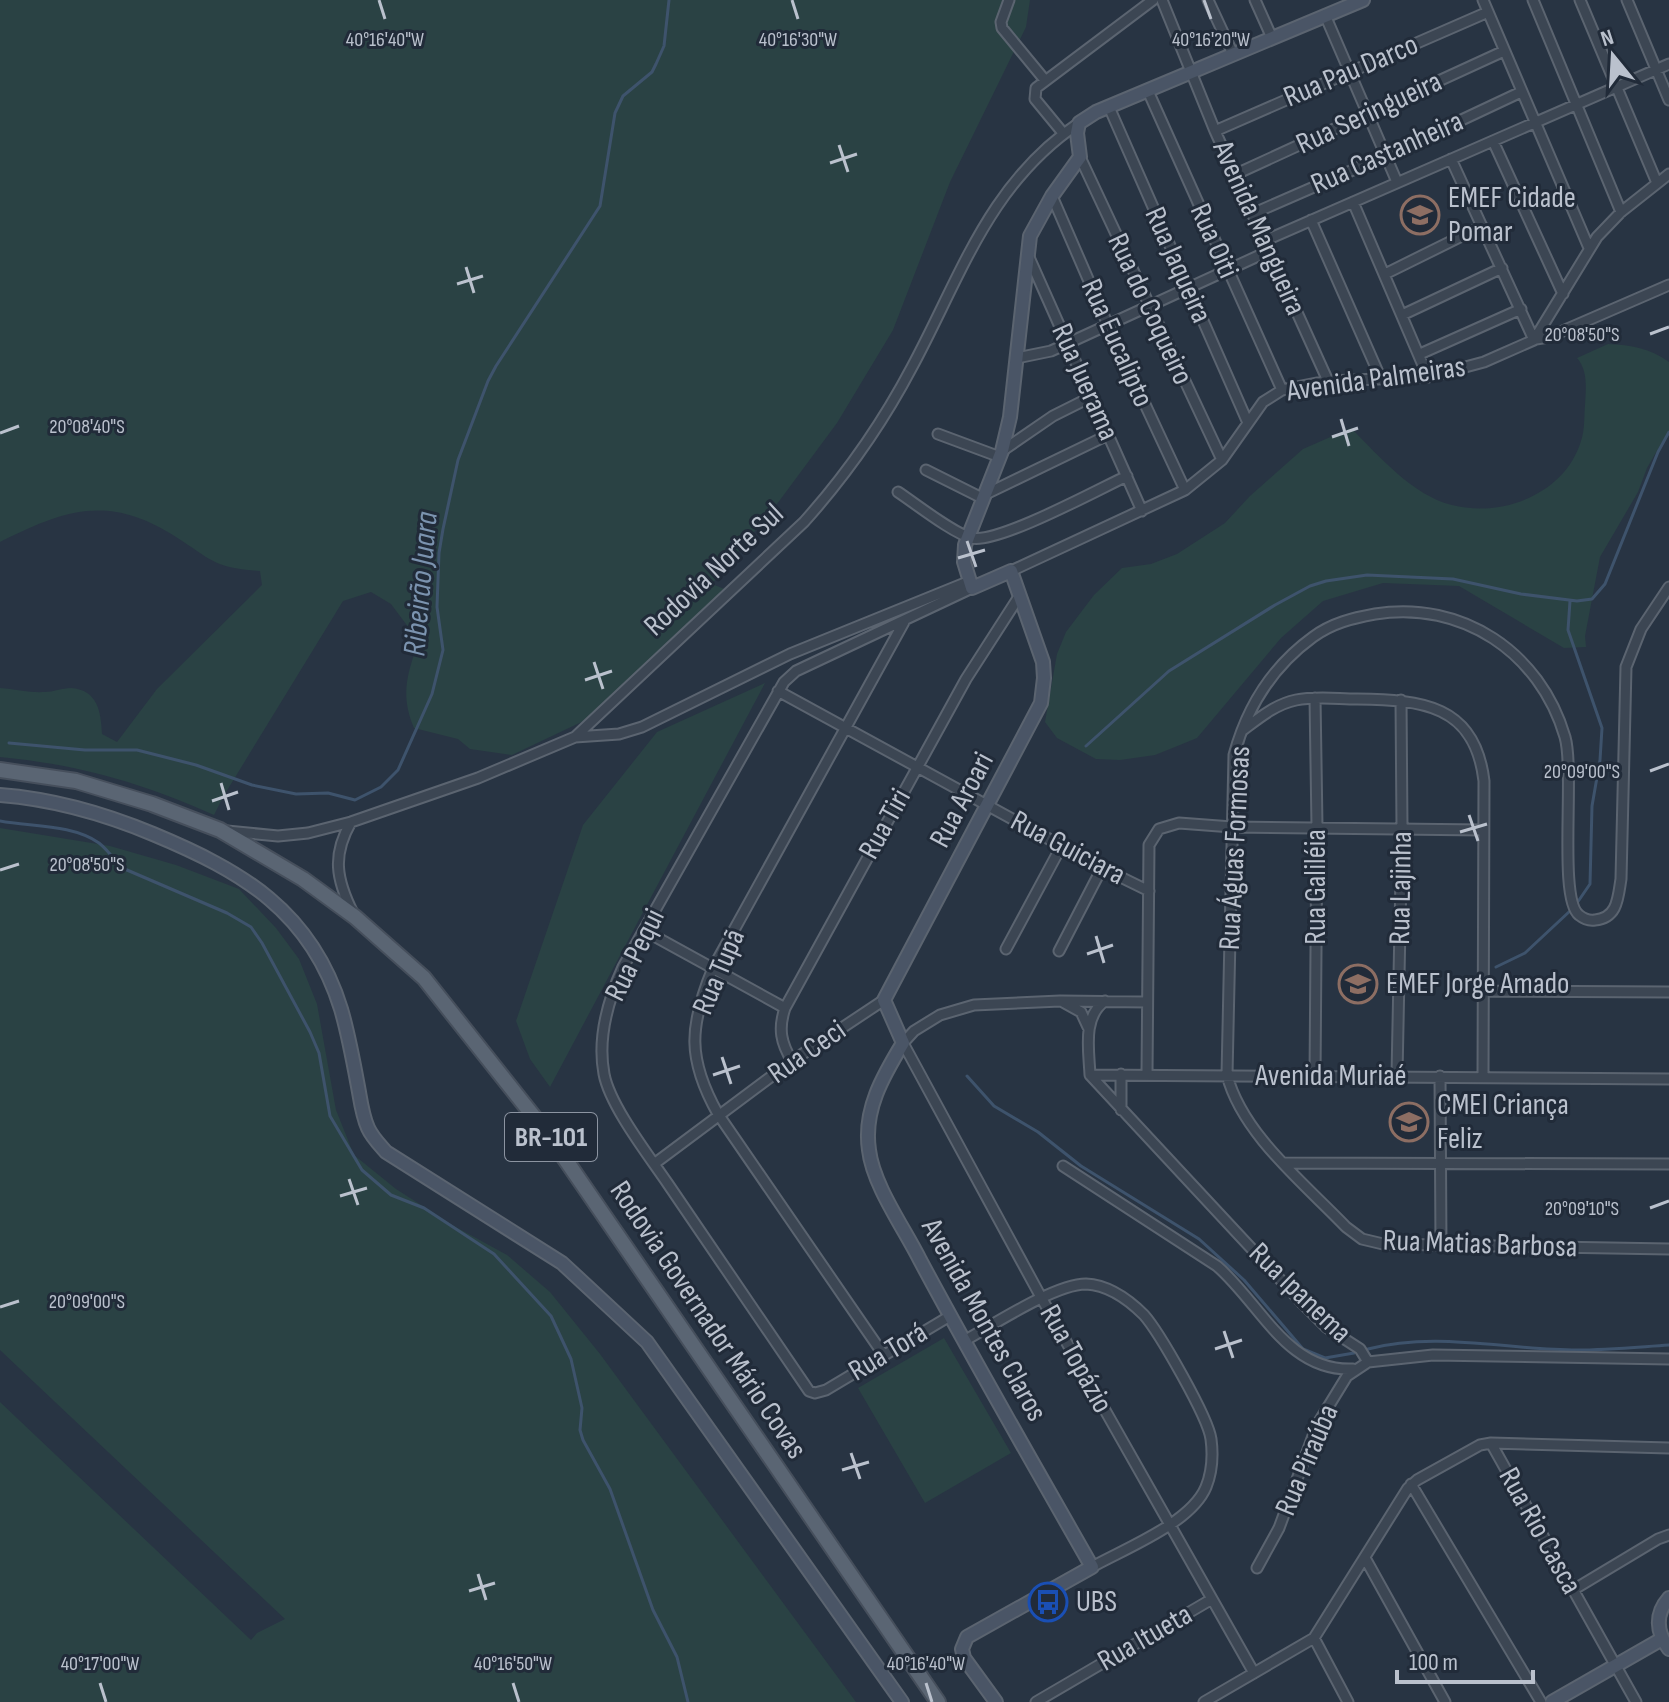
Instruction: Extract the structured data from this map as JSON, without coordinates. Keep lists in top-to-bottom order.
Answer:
{
  "streets": {
    "main road": ["BR-101", "Rodovia Governador Mário Covas"],
    "street": [
      "Rua Pau Darco",
      "Rua Seringueira",
      "Rua Castanheira",
      "Avenida Mangueira",
      "Rua Oiti",
      "Rua Jaqueira",
      "Rua do Coqueiro",
      "Rua Eucalipto",
      "Avenida Palmeiras",
      "Rua Juerama",
      "Rodovia Norte Sul",
      "Rua Aroari",
      "Rua Tiri",
      "Rua Guiciara",
      "Rua Águas Formosas",
      "Rua Galiléia",
      "Rua Lajinha",
      "Rua Pequi",
      "Rua Tupã",
      "Rua Ceci",
      "Avenida Muriaé",
      "Rua Matias Barbosa",
      "Rua Ipanema",
      "Avenida Montes Claros",
      "Rua Torá",
      "Rua Topázio",
      "Rua Piraúba",
      "Rua Rio Casca",
      "Rua Itueta"
    ]
  },
  "crossings": [
    ["Rua Pau Darco", "Avenida Mangueira"],
    ["Rua Seringueira", "Avenida Mangueira"],
    ["Rua Castanheira", "Avenida Mangueira"],
    ["Avenida Mangueira", "Avenida Palmeiras"],
    ["Avenida Mangueira", "Rodovia Norte Sul"],
    ["Rua Oiti", "Avenida Palmeiras"],
    ["Rua Oiti", "Rodovia Norte Sul"],
    ["Rua Jaqueira", "Avenida Palmeiras"],
    ["Rua Jaqueira", "Rodovia Norte Sul"],
    ["Rua do Coqueiro", "Avenida Palmeiras"],
    ["Rua Eucalipto", "Avenida Palmeiras"],
    ["Avenida Palmeiras", "Rua Juerama"],
    ["Avenida Palmeiras", "Rua Aroari"],
    ["Rodovia Norte Sul", "Rodovia Governador Mário Covas"],
    ["Rua Aroari", "Rua Tiri"],
    ["Rua Aroari", "Rua Guiciara"],
    ["Rua Aroari", "Rua Ceci"],
    ["Rua Tiri", "Rua Guiciara"],
    ["Rua Tiri", "Rua Ceci"],
    ["Rua Guiciara", "Rua Pequi"],
    ["Rua Guiciara", "Rua Tupã"],
    ["Rua Águas Formosas", "Avenida Muriaé"],
    ["Rua Águas Formosas", "Rua Matias Barbosa"],
    ["Rua Galiléia", "Avenida Muriaé"],
    ["Rua Lajinha", "Avenida Muriaé"],
    ["Rua Pequi", "Rua Tupã"],
    ["Rua Pequi", "Rua Ceci"],
    ["Rua Pequi", "Rua Torá"],
    ["Rua Tupã", "Rua Ceci"],
    ["Rua Tupã", "Rua Torá"],
    ["Avenida Muriaé", "Rua Matias Barbosa"],
    ["Avenida Muriaé", "Rua Ipanema"],
    ["Rua Ipanema", "Rua Piraúba"],
    ["Avenida Montes Claros", "Rua Torá"],
    ["Avenida Montes Claros", "Rua Topázio"],
    ["Rua Topázio", "Rua Itueta"]
  ],
  "water": ["Ribeirão Juara"],
  "places": {
    "school or university": ["EMEF Cidade Pomar", "EMEF Jorge Amado", "CMEI Criança Feliz"],
    "bus stop": ["UBS"]
  },
  "scale_bar": "100 m",
  "north": "top",
  "coordinates": [
    "40°16'40\"W",
    "40°16'30\"W",
    "40°16'20\"W",
    "20°08'50\"S",
    "20°08'40\"S",
    "20°09'00\"S",
    "20°09'10\"S",
    "40°17'00\"W",
    "40°16'50\"W"
  ]
}
